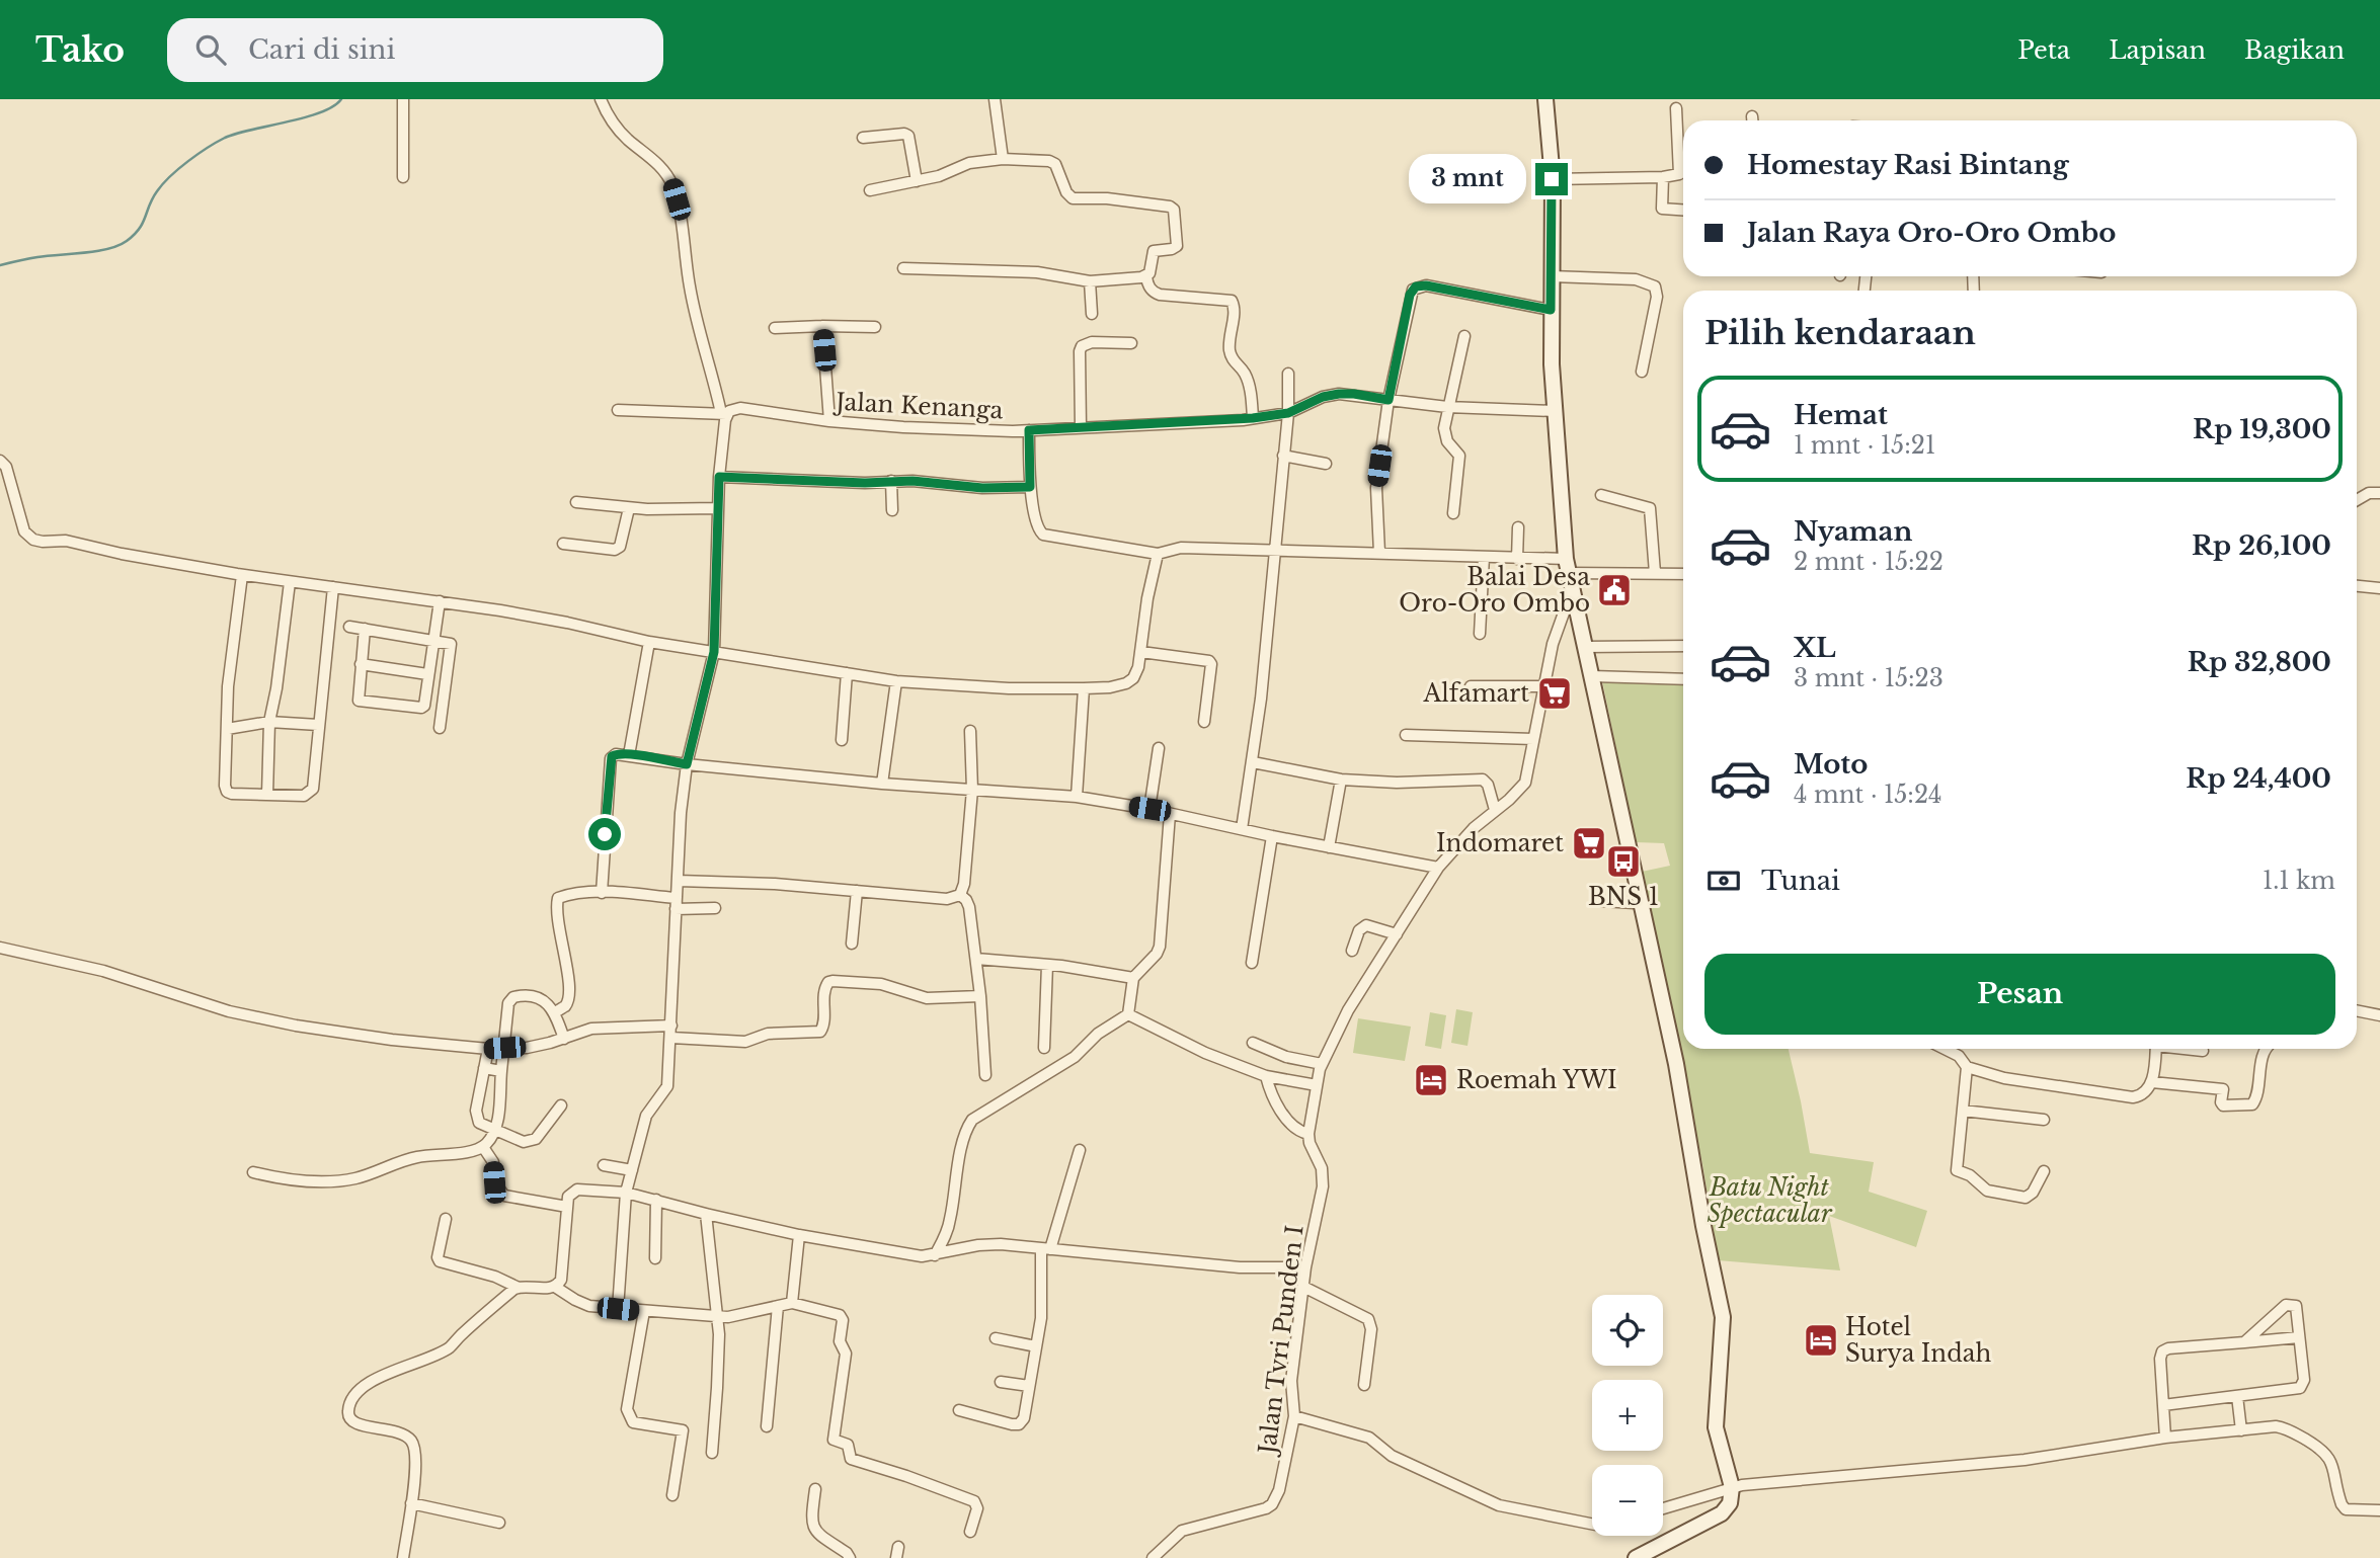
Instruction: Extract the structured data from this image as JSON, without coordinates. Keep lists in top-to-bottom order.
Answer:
{
  "streets": {
    "street": ["Jalan Kenanga", "Jalan Tvri Punden I"]
  },
  "parks": ["Batu Night Spectacular"],
  "places": {
    "public building": ["Balai Desa Oro-Oro Ombo"],
    "supermarket": ["Alfamart", "Indomaret"],
    "bus stop": ["BNS 1"],
    "hotel": ["Roemah YWI", "Hotel Surya Indah"]
  },
  "page": {
    "header": "Tako",
    "search": "Cari di sini",
    "nav": ["Peta", "Lapisan", "Bagikan"],
    "banner": ["Homestay Rasi Bintang", "Jalan Raya Oro-Oro Ombo"],
    "bubble": "3 mnt",
    "heading": "Pilih kendaraan",
    "list": [
      {
        "name": "Hemat",
        "note": "1 mnt · 15:21",
        "value": "Rp 19,300"
      },
      {
        "name": "Nyaman",
        "note": "2 mnt · 15:22",
        "value": "Rp 26,100"
      },
      {
        "name": "XL",
        "note": "3 mnt · 15:23",
        "value": "Rp 32,800"
      },
      {
        "name": "Moto",
        "note": "4 mnt · 15:24",
        "value": "Rp 24,400"
      }
    ],
    "pay": ["Tunai", "1.1 km"],
    "buttons": "Pesan",
    "map_buttons": ["+", "−"]
  }
}
